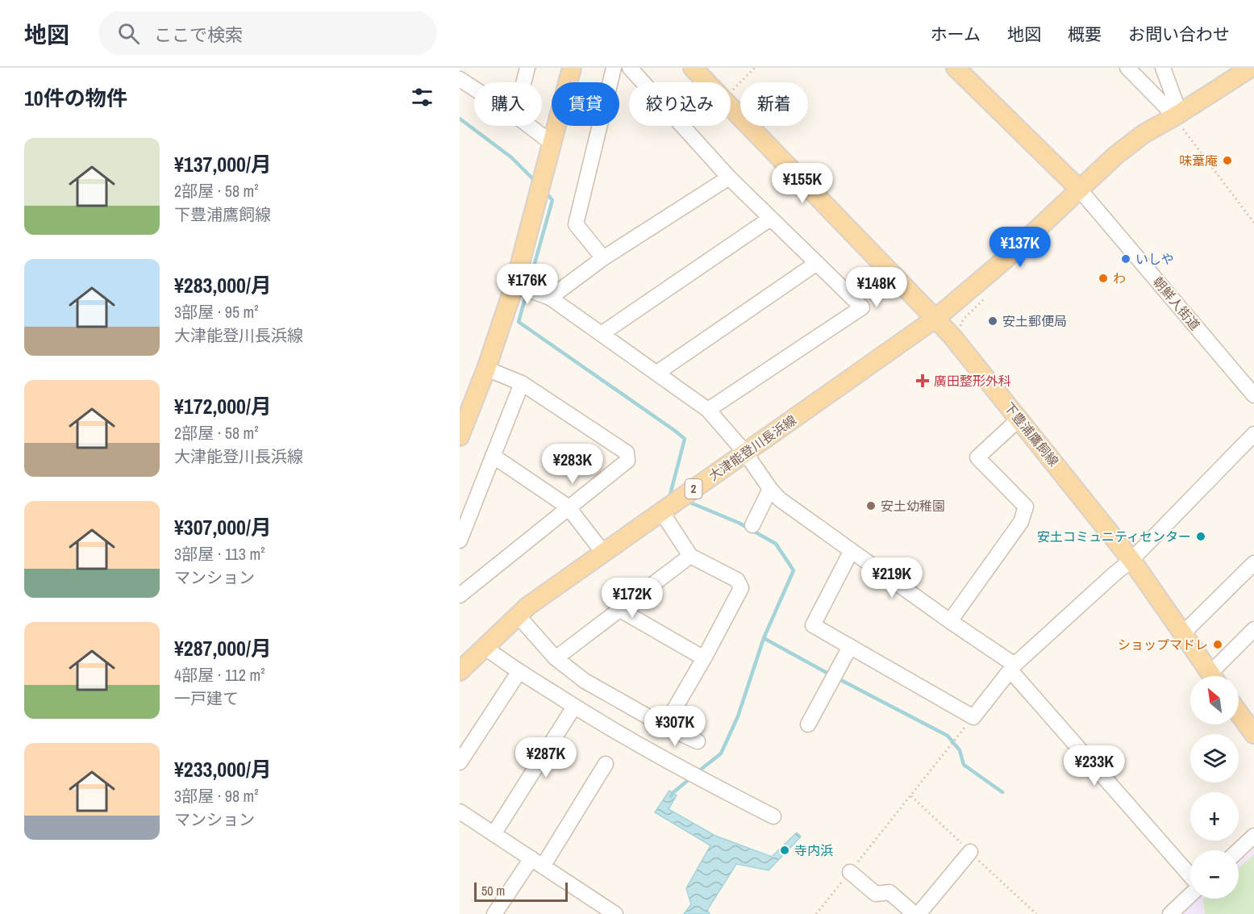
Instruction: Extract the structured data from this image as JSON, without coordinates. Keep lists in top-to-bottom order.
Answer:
{
  "streets": {
    "main road": ["下豊浦鷹飼線", "大津能登川長浜線", "2"],
    "street": ["朝鮮人街道"]
  },
  "crossings": [
    ["下豊浦鷹飼線", "大津能登川長浜線"]
  ],
  "places": {
    "other": [
      "味葦庵",
      "いしや",
      "わ",
      "安土郵便局",
      "安土幼稚園",
      "安土コミュニティセンター",
      "ショップマドレ",
      "寺内浜"
    ],
    "health": ["廣田整形外科"]
  },
  "scale_bar": "50 m",
  "north": "top left",
  "page": {
    "header": "地図",
    "search": "ここで検索",
    "nav": [
      "ホーム",
      "地図",
      "概要",
      "お問い合わせ"
    ],
    "heading": "10件の物件",
    "chip": [
      "購入",
      "賃貸",
      "絞り込み",
      "新着"
    ],
    "list": [
      {
        "name": "¥137,000/月",
        "note": "2部屋 · 58 m² · 下豊浦鷹飼線"
      },
      {
        "name": "¥283,000/月",
        "note": "3部屋 · 95 m² · 大津能登川長浜線"
      },
      {
        "name": "¥172,000/月",
        "note": "2部屋 · 58 m² · 大津能登川長浜線"
      },
      {
        "name": "¥307,000/月",
        "note": "3部屋 · 113 m² · マンション"
      },
      {
        "name": "¥287,000/月",
        "note": "4部屋 · 112 m² · 一戸建て"
      },
      {
        "name": "¥233,000/月",
        "note": "3部屋 · 98 m² · マンション"
      }
    ],
    "price": [
      "¥155K",
      "¥137K",
      "¥176K",
      "¥148K",
      "¥283K",
      "¥219K",
      "¥172K",
      "¥307K",
      "¥287K",
      "¥233K"
    ],
    "map_buttons": ["+", "−"],
    "scale": "50 m"
  }
}
